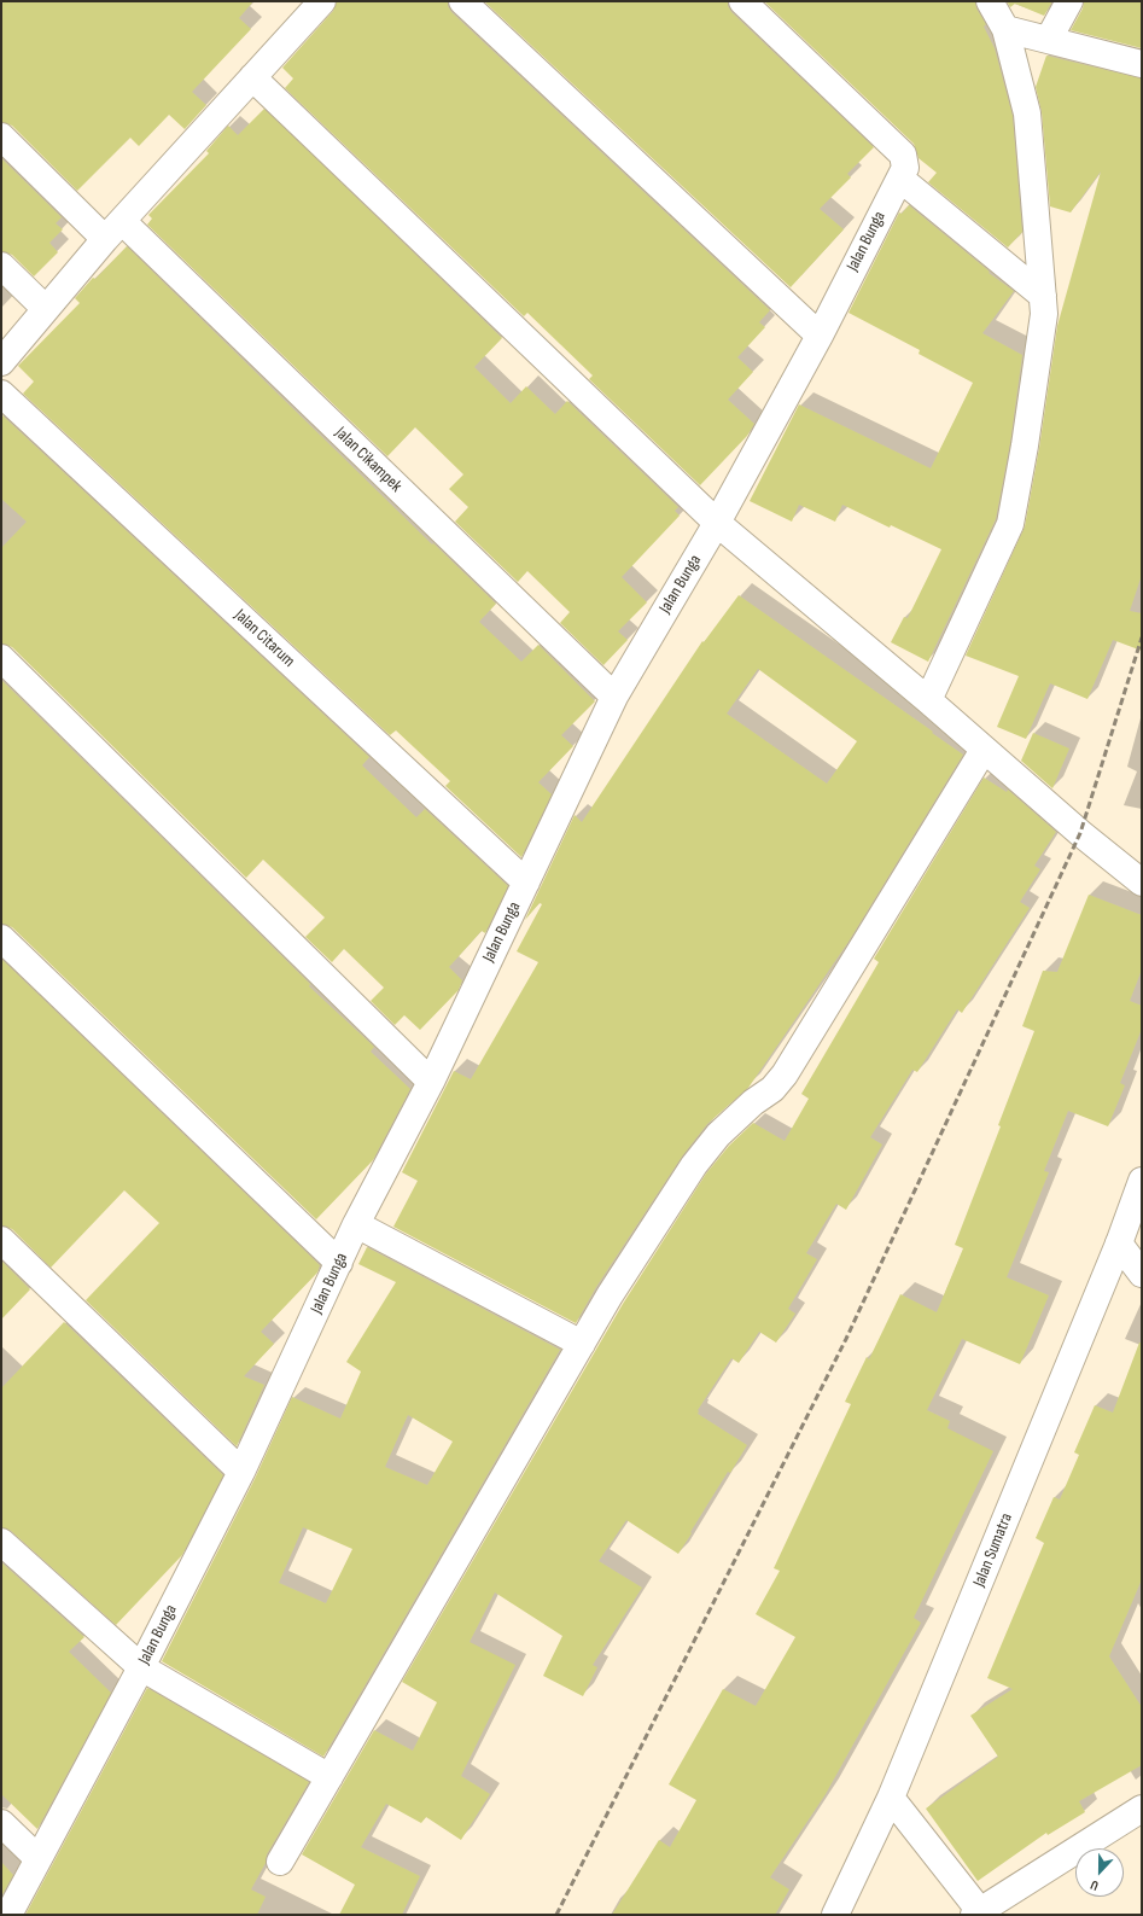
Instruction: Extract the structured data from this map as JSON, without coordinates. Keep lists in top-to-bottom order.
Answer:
{
  "streets": {
    "main road": [
      "Jalan Bunga",
      "Jalan Cikampek",
      "Jalan Citarum",
      "Jalan Sumatra"
    ]
  },
  "crossings": [
    ["Jalan Bunga", "Jalan Cikampek"],
    ["Jalan Bunga", "Jalan Citarum"]
  ],
  "north": "bottom"
}
